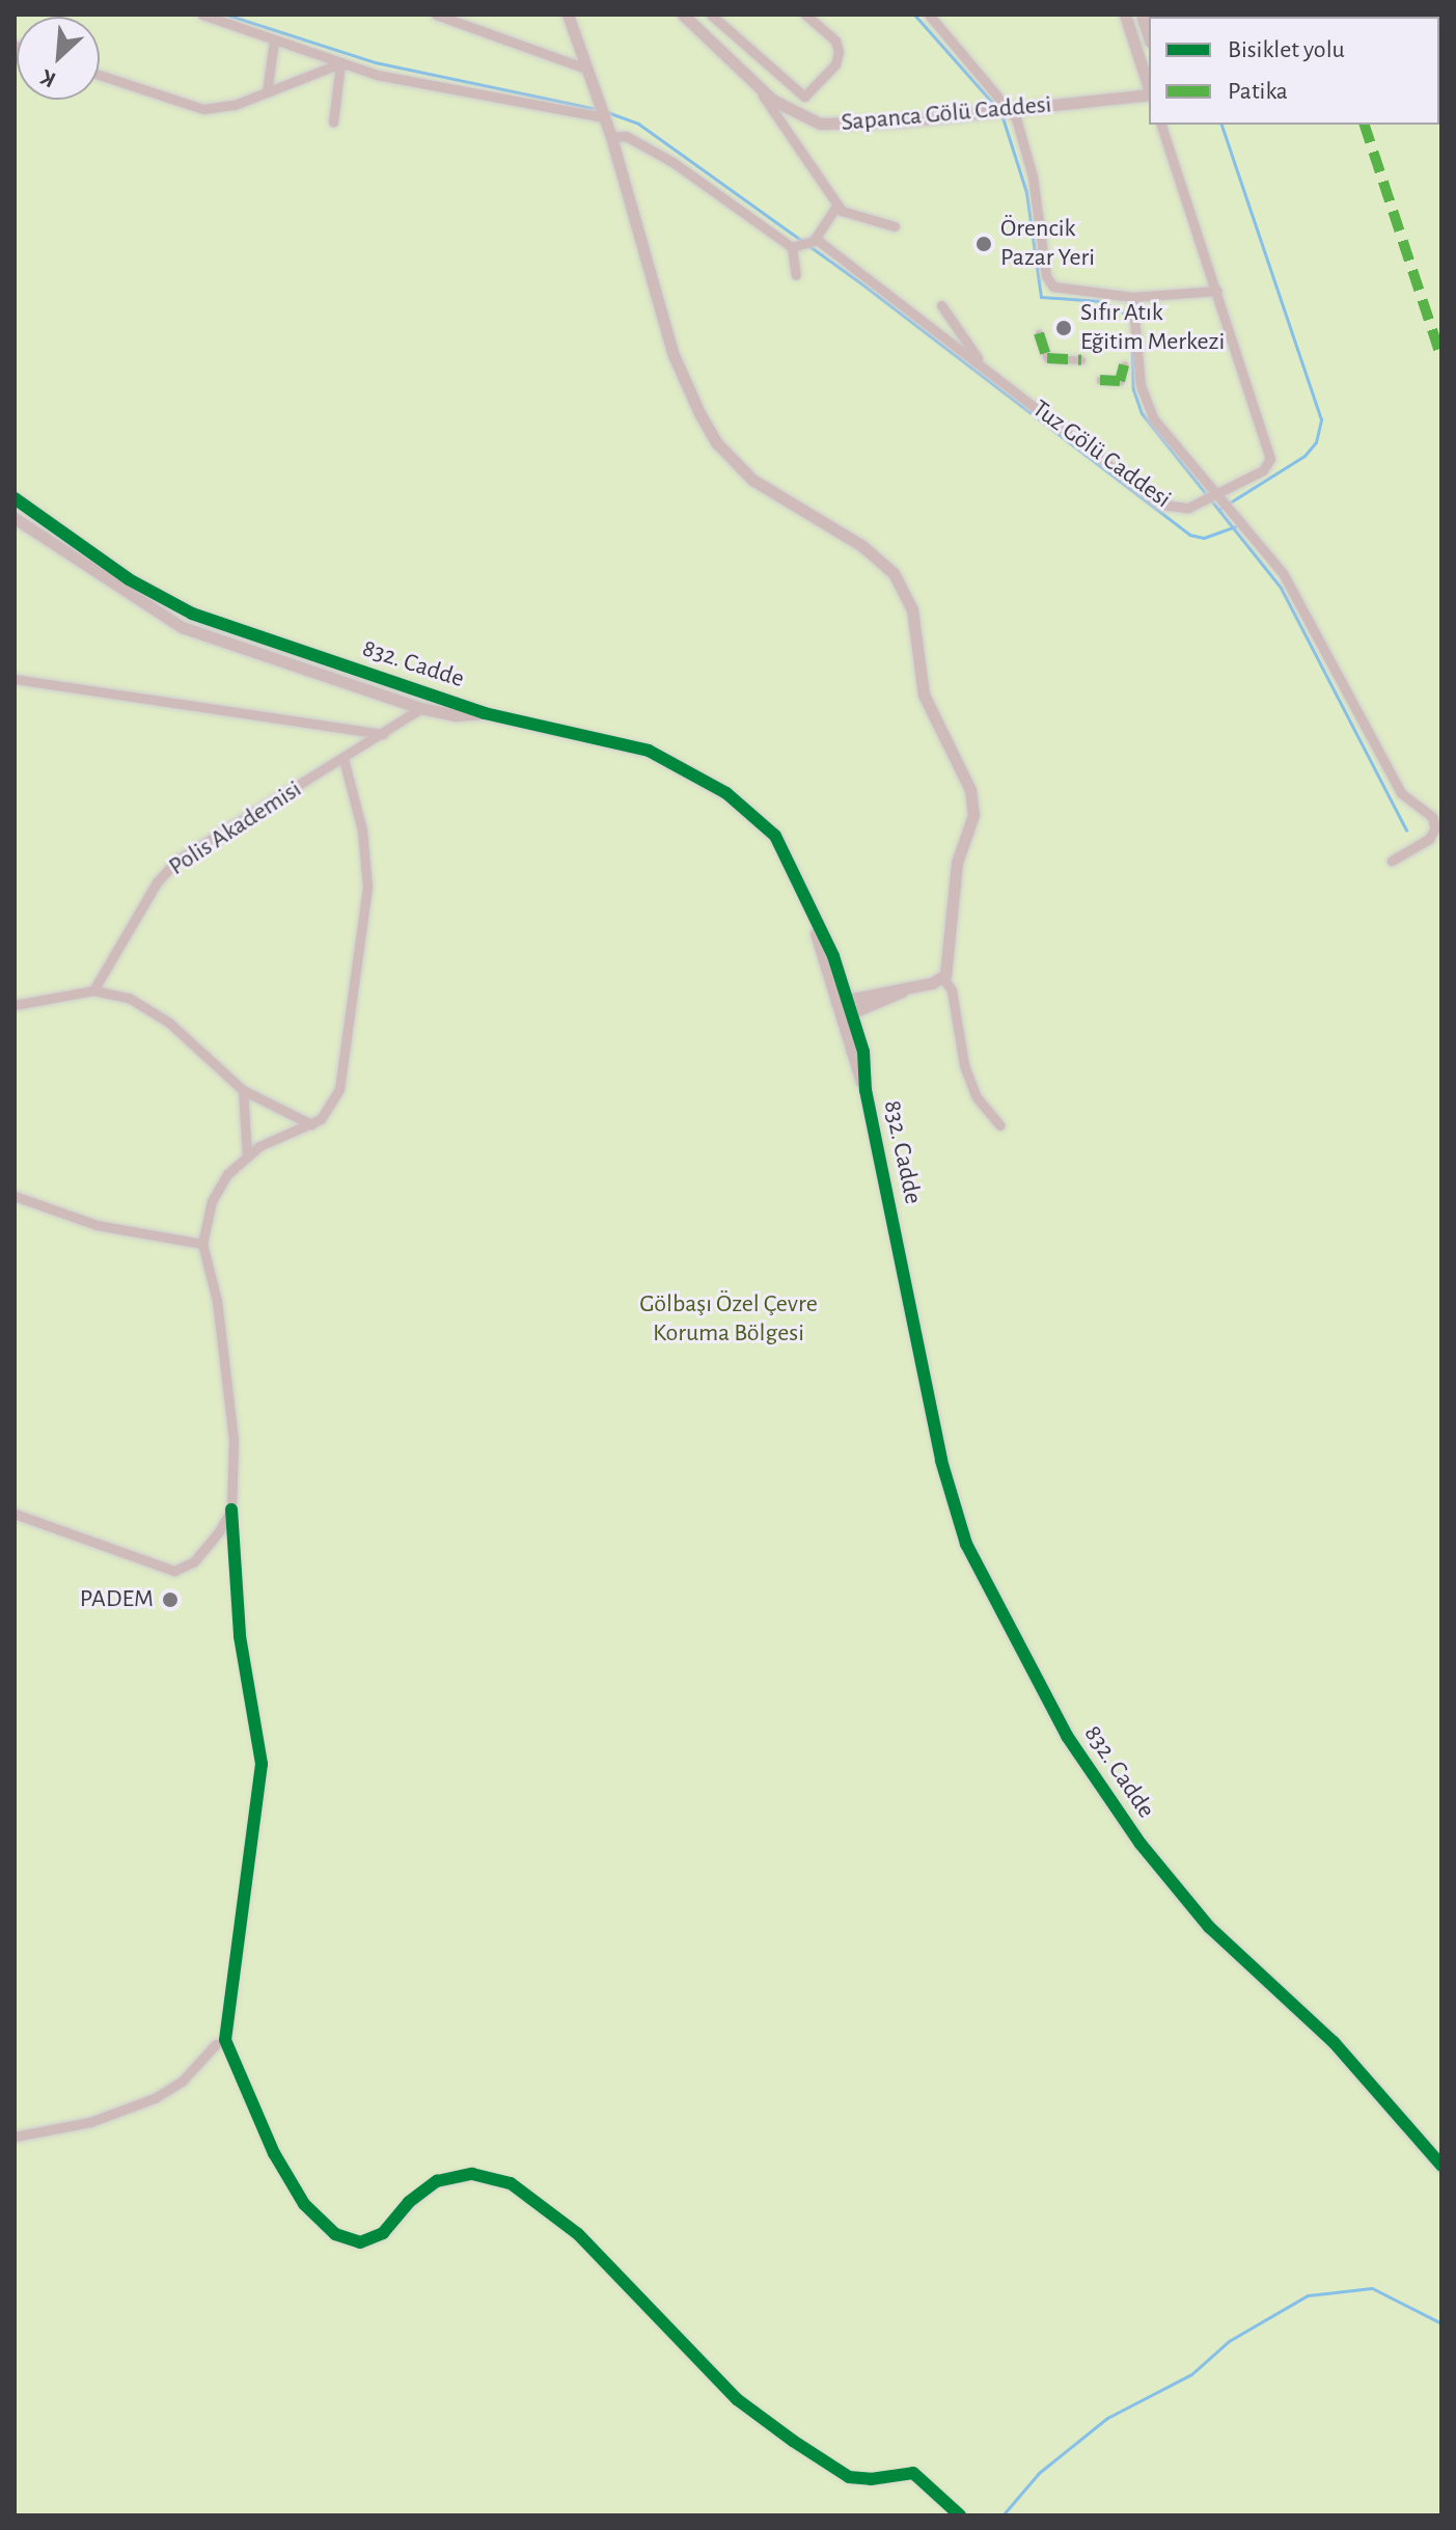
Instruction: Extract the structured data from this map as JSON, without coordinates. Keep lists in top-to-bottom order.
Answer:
{
  "streets": {
    "street": [
      "Sapanca Gölü Caddesi",
      "Tuz Gölü Caddesi",
      "832. Cadde",
      "Polis Akademisi"
    ]
  },
  "crossings": [
    ["832. Cadde", "Polis Akademisi"]
  ],
  "parks": ["Gölbaşı Özel Çevre Koruma Bölgesi"],
  "places": ["Örencik Pazar Yeri", "Sıfır Atık Eğitim Merkezi", "PADEM"],
  "legend": ["Bisiklet yolu", "Patika"],
  "north": "bottom left"
}
